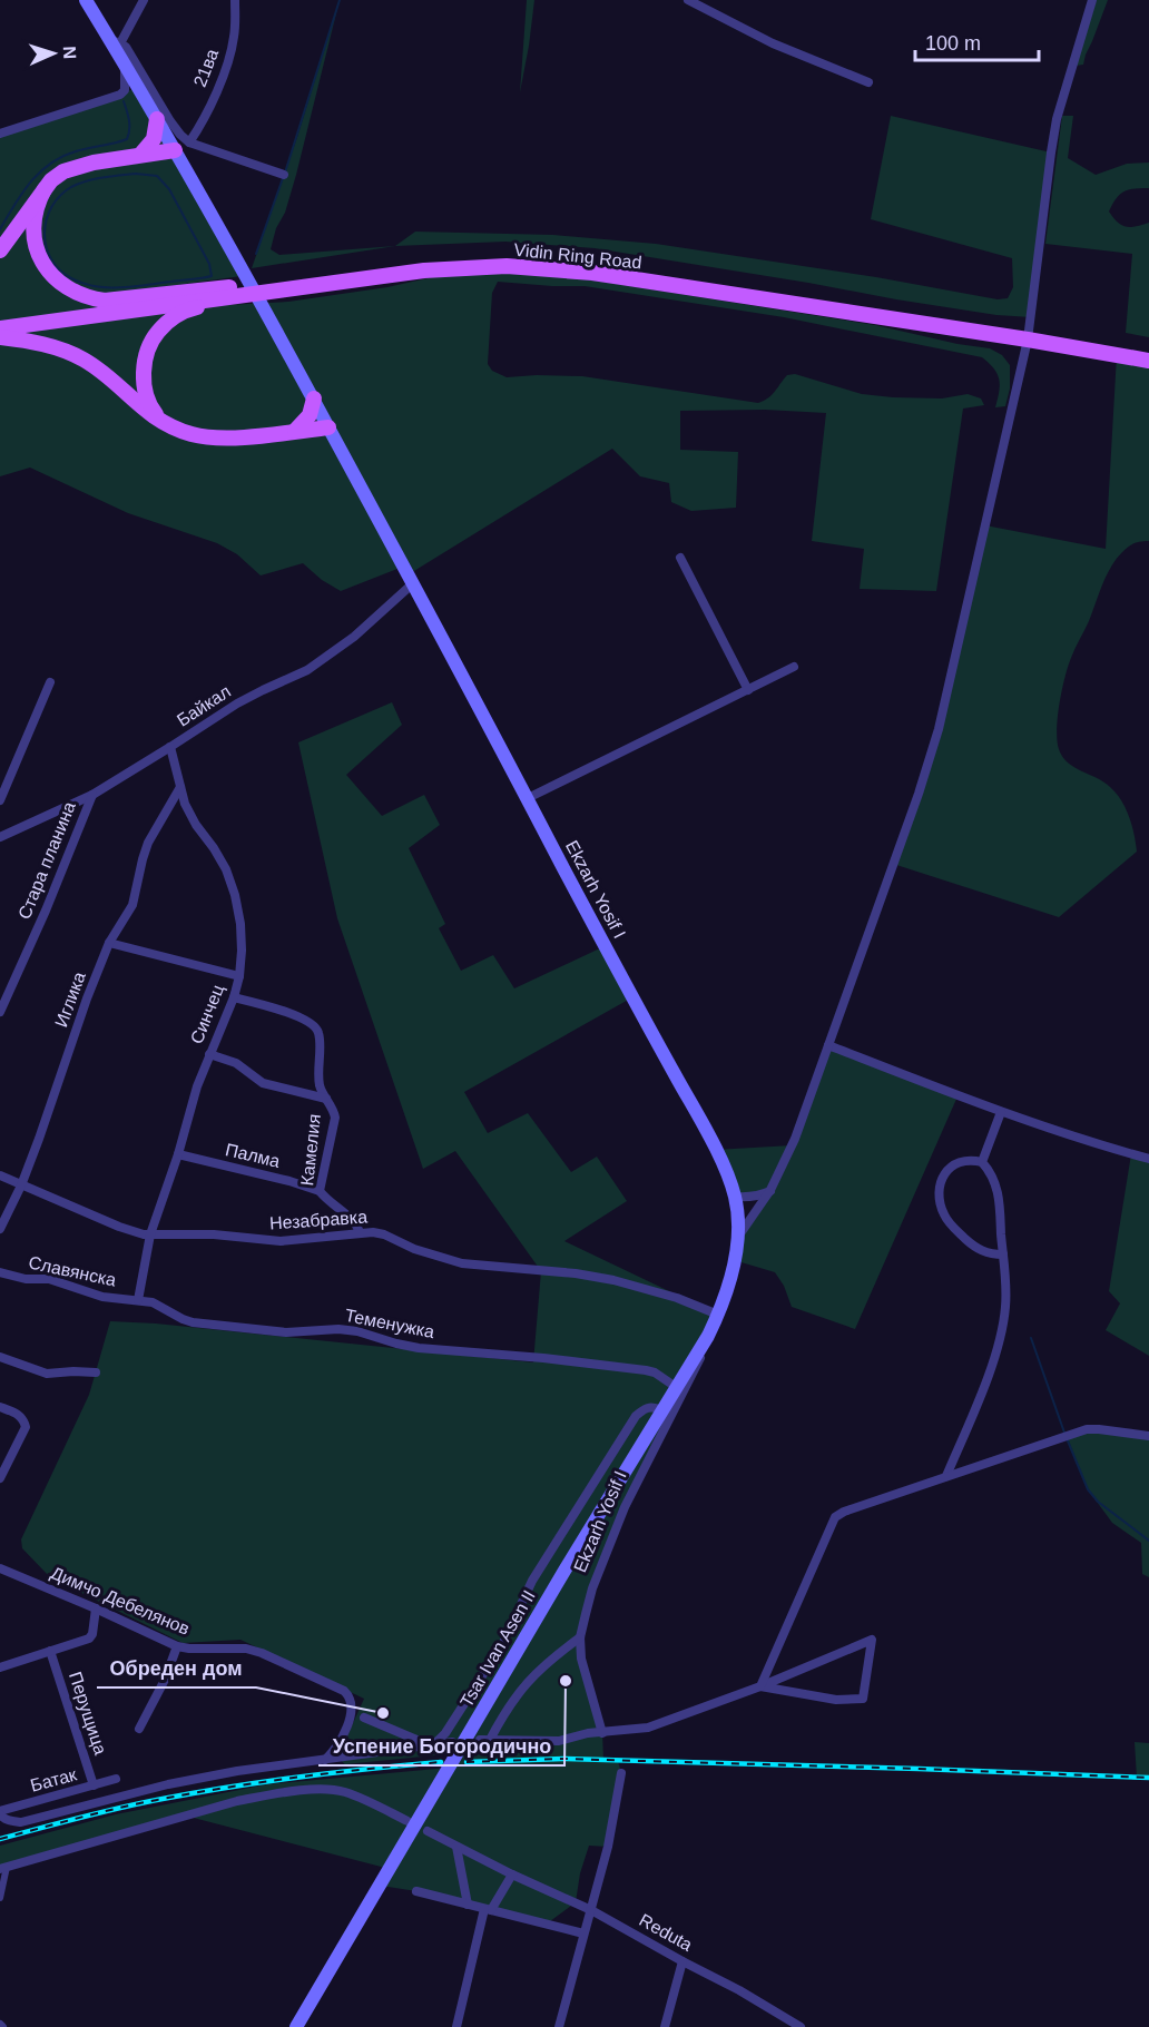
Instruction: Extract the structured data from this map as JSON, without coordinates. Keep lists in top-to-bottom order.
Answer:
{
  "streets": {
    "main road": ["Vidin Ring Road", "Ekzarh Yosif I", "Tsar Ivan Asen II"],
    "street": [
      "21ва",
      "Байкал",
      "Стара планина",
      "Иглика",
      "Синчец",
      "Камелия",
      "Палма",
      "Незабравка",
      "Славянска",
      "Теменужка",
      "Димчо Дебелянов",
      "Перущица",
      "Батак",
      "Reduta"
    ]
  },
  "crossings": [
    ["Байкал", "Стара планина"],
    ["Байкал", "Ekzarh Yosif I"],
    ["Байкал", "Синчец"],
    ["Ekzarh Yosif I", "Незабравка"],
    ["Ekzarh Yosif I", "Теменужка"],
    ["Ekzarh Yosif I", "Tsar Ivan Asen II"],
    ["Иглика", "Синчец"],
    ["Иглика", "Незабравка"],
    ["Синчец", "Камелия"],
    ["Синчец", "Палма"],
    ["Синчец", "Незабравка"],
    ["Синчец", "Славянска"],
    ["Синчец", "Теменужка"],
    ["Камелия", "Палма"],
    ["Камелия", "Незабравка"],
    ["Славянска", "Теменужка"],
    ["Теменужка", "Tsar Ivan Asen II"],
    ["Перущица", "Батак"]
  ],
  "places": ["Успение Богородично", "Обреден дом"],
  "scale_bar": "100 m",
  "north": "right"
}
